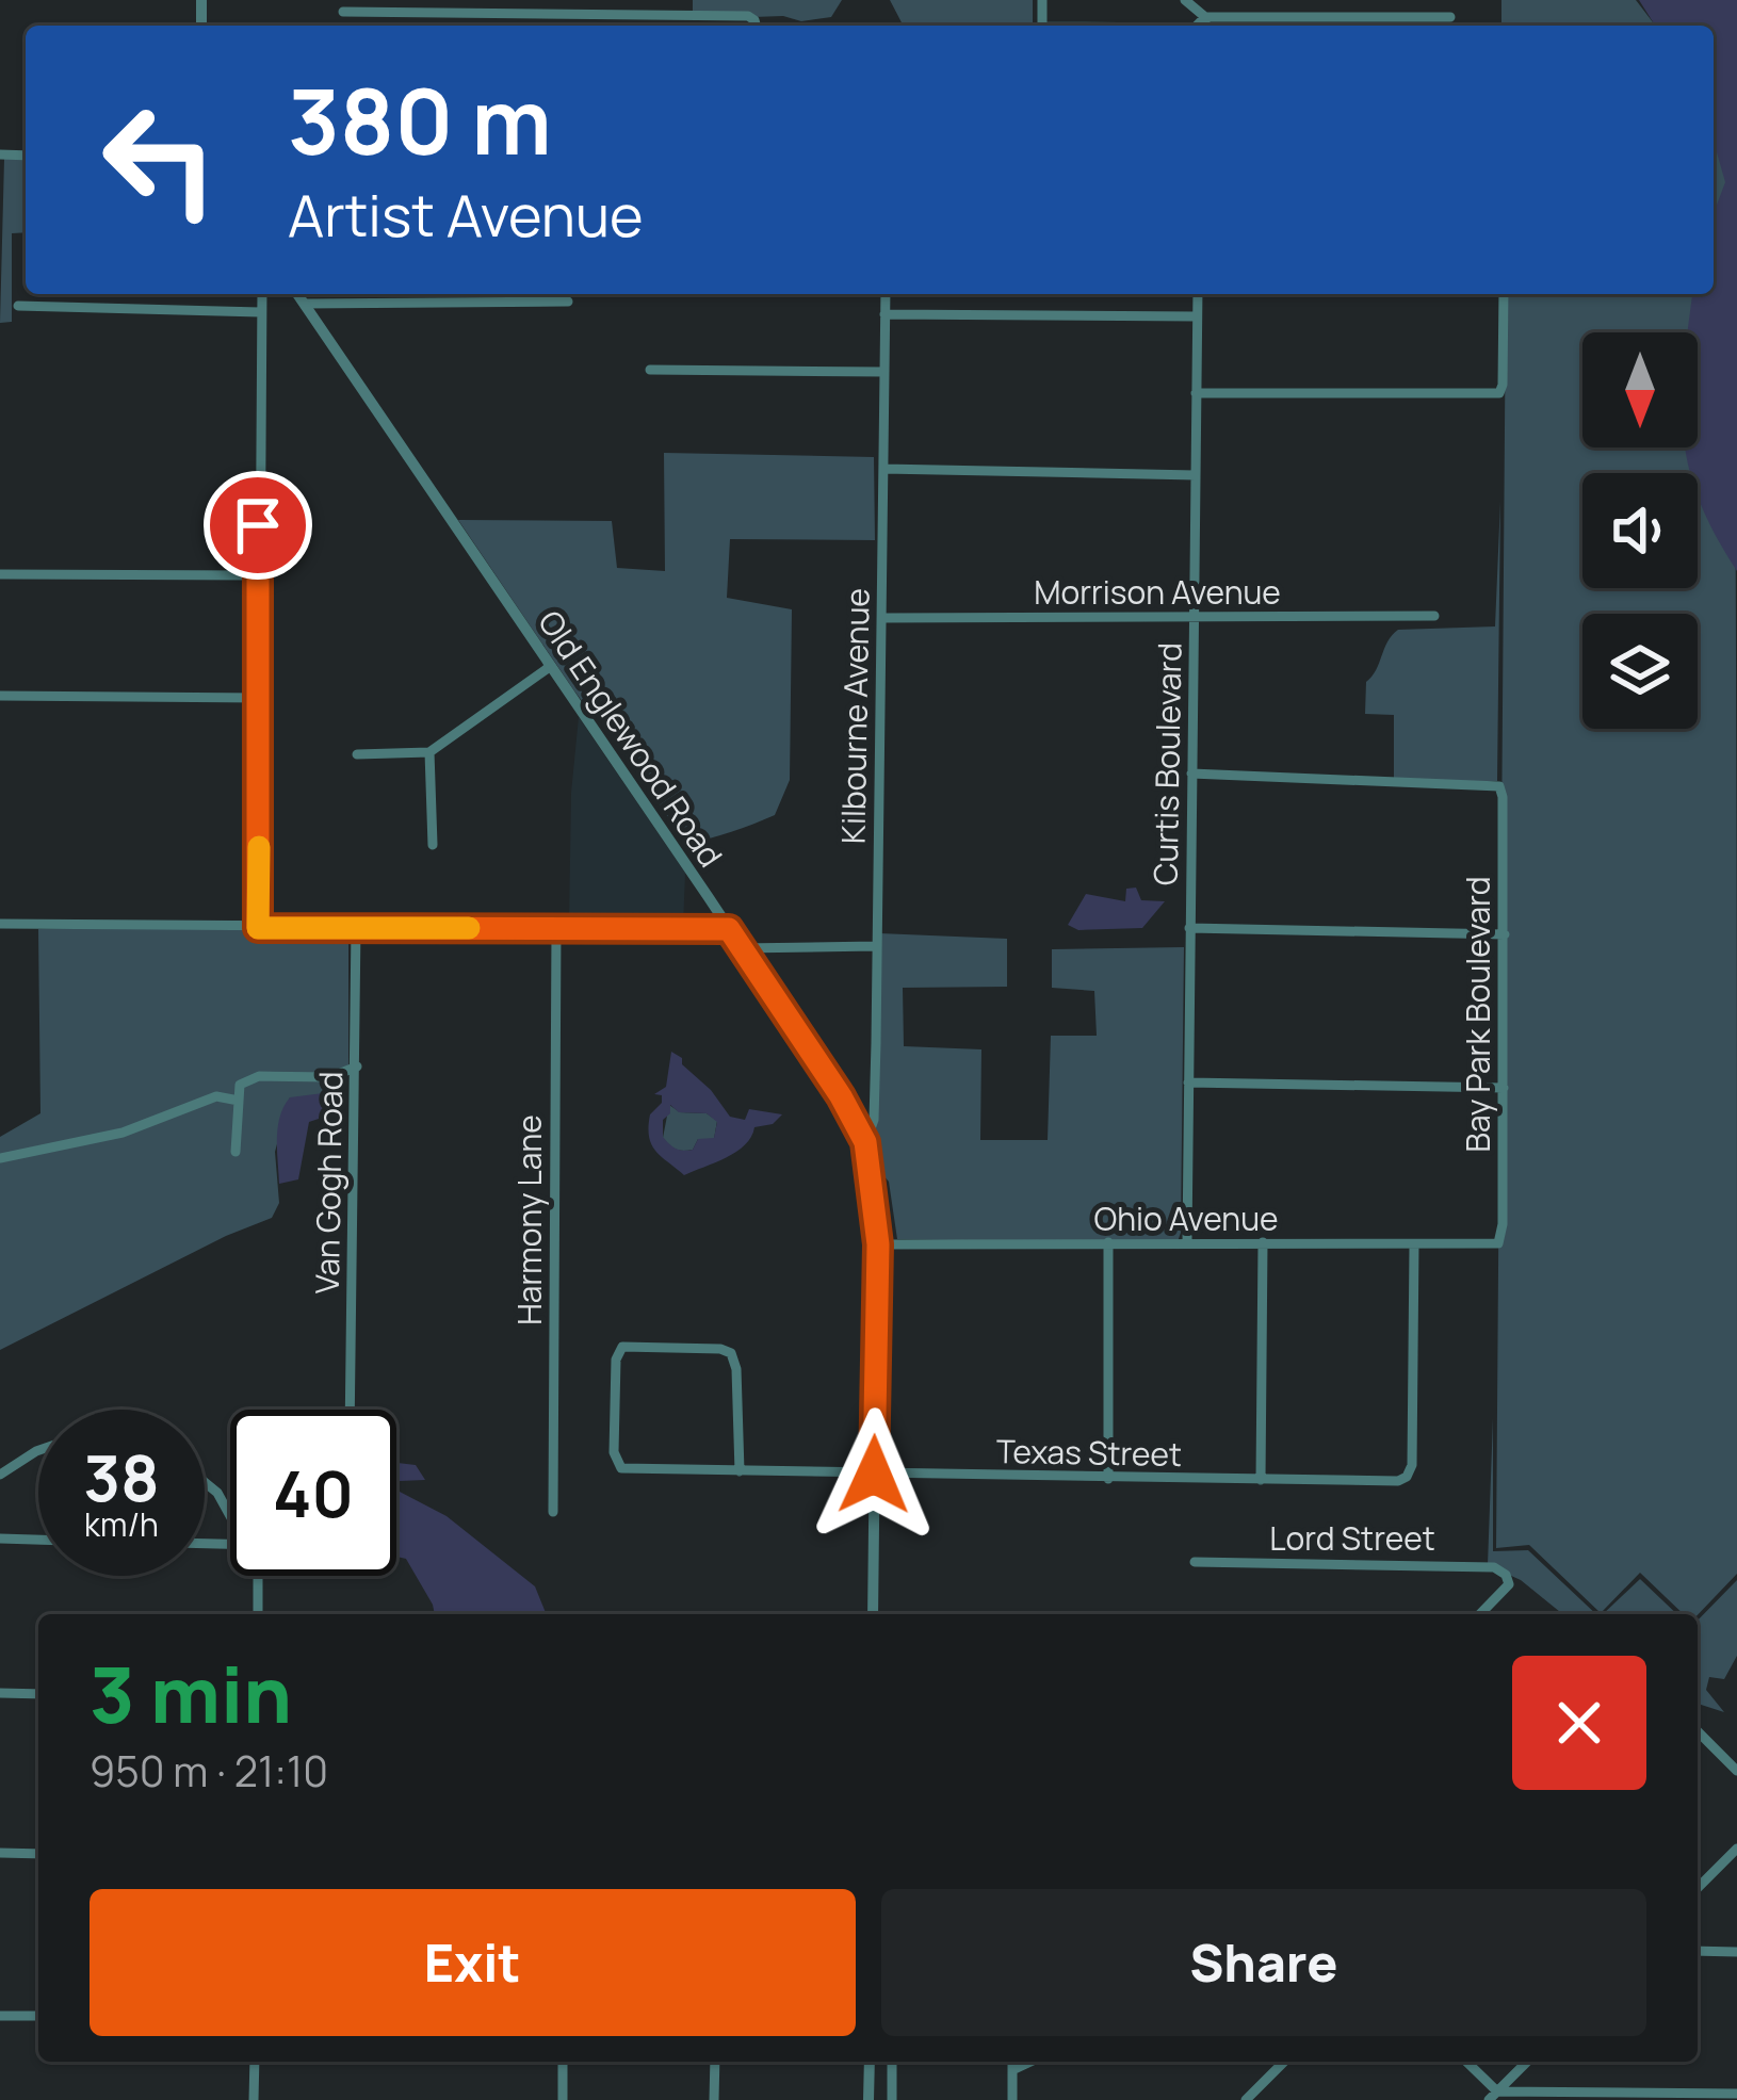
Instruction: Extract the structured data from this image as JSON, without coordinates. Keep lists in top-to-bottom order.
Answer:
{
  "streets": {
    "street": [
      "Morrison Avenue",
      "Kilbourne Avenue",
      "Old Englewood Road",
      "Curtis Boulevard",
      "Bay Park Boulevard",
      "Van Gogh Road",
      "Ohio Avenue",
      "Harmony Lane",
      "Texas Street",
      "Lord Street"
    ]
  },
  "crossings": [
    ["Morrison Avenue", "Kilbourne Avenue"],
    ["Morrison Avenue", "Curtis Boulevard"],
    ["Kilbourne Avenue", "Old Englewood Road"],
    ["Old Englewood Road", "Ohio Avenue"],
    ["Old Englewood Road", "Texas Street"],
    ["Curtis Boulevard", "Bay Park Boulevard"],
    ["Curtis Boulevard", "Ohio Avenue"],
    ["Bay Park Boulevard", "Ohio Avenue"],
    ["Ohio Avenue", "Texas Street"]
  ],
  "north": "bottom",
  "page": {
    "turn": ["380 m", "Artist Avenue"],
    "speed": "38 km/h",
    "limit": "40",
    "heading": ["3 min", "950 m · 21:10"],
    "buttons": ["Exit", "Share"]
  }
}
